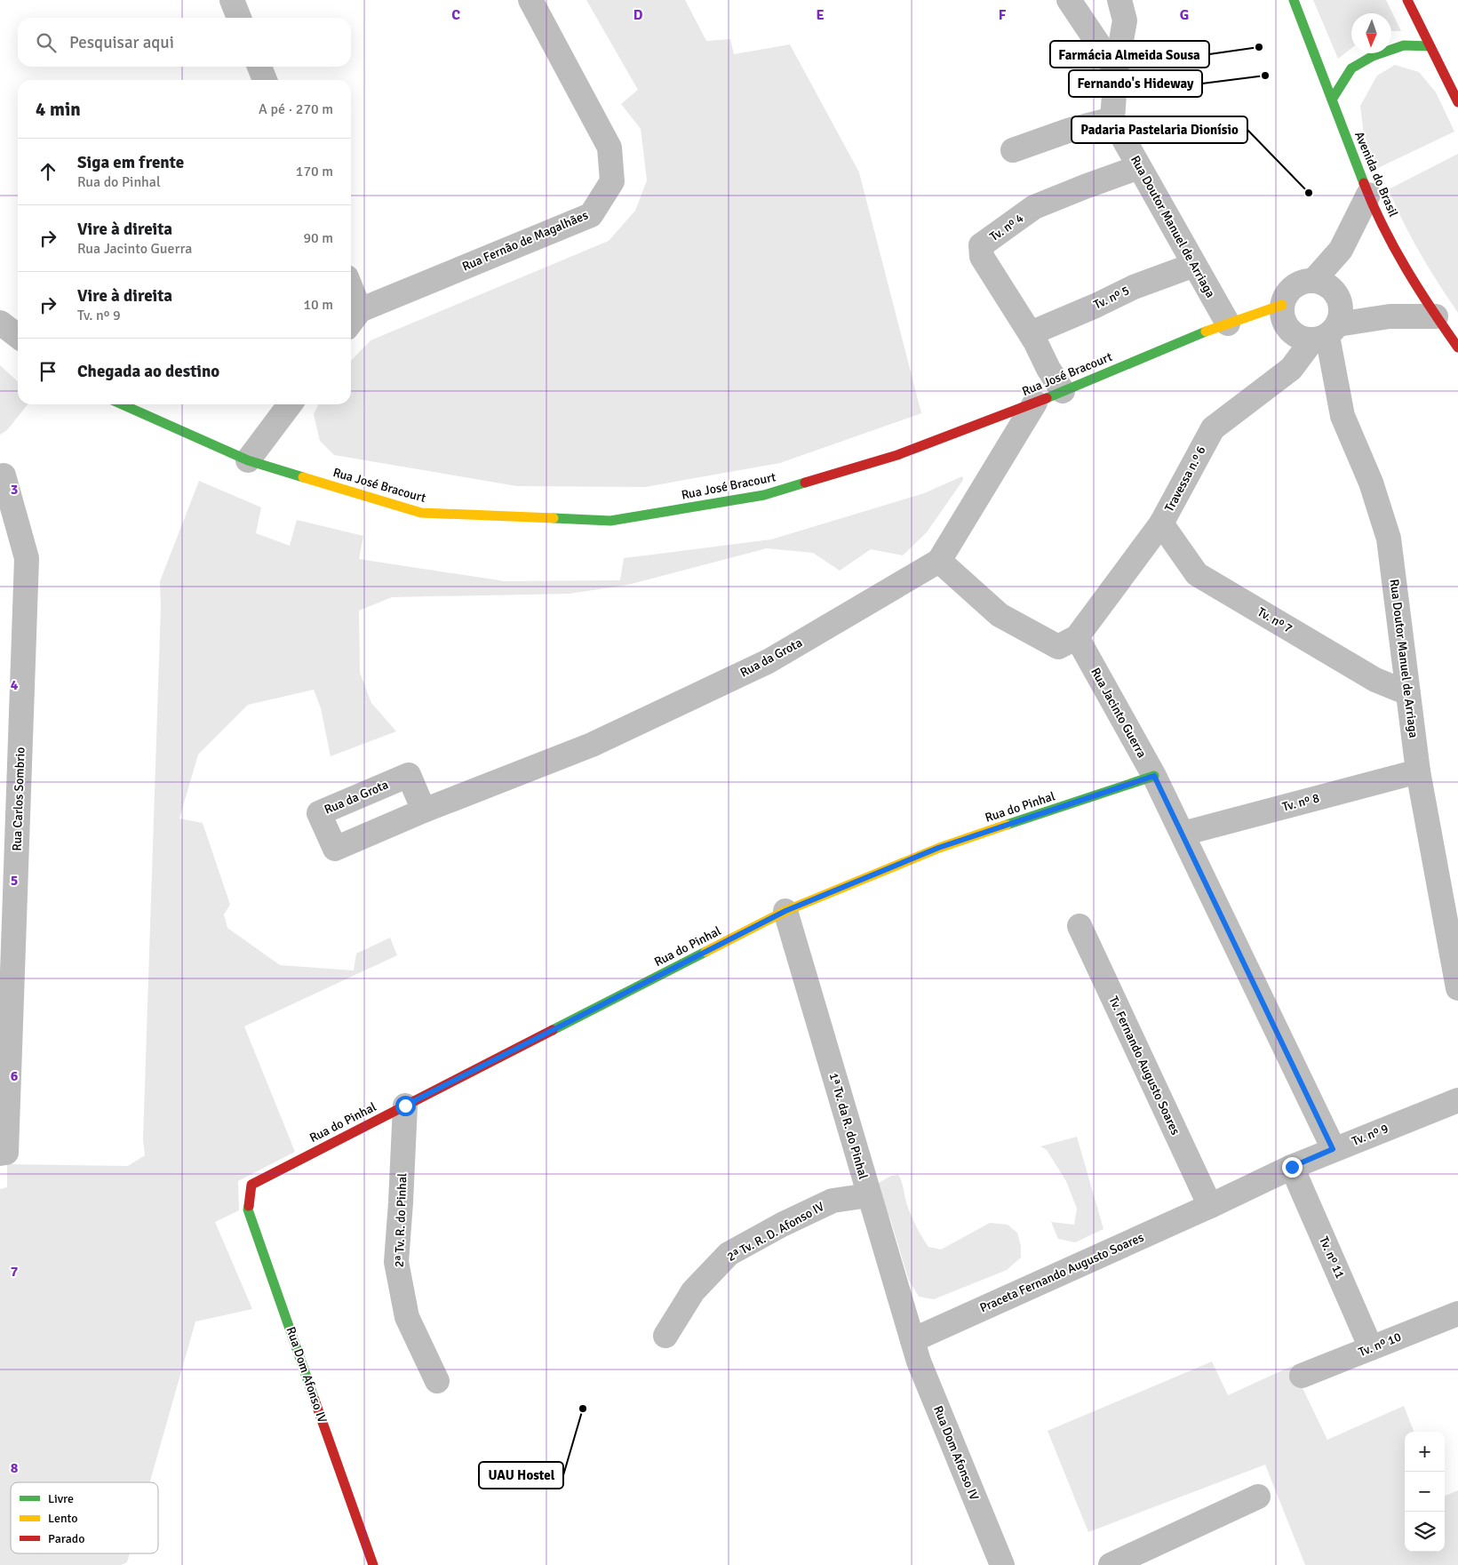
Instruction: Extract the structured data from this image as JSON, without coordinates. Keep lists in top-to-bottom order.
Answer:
{
  "streets": {
    "street": [
      "Avenida do Brasil",
      "Rua Doutor Manuel de Arriaga",
      "Tv. nº 4",
      "Rua Fernão de Magalhães",
      "Tv. nº 5",
      "Rua José Bracourt",
      "Travessa n.º 6",
      "Tv. nº 7",
      "Rua da Grota",
      "Rua Jacinto Guerra",
      "Rua Carlos Sombrio",
      "Tv. nº 8",
      "Rua do Pinhal",
      "Tv. Fernando Augusto Soares",
      "1ª Tv. da R. do Pinhal",
      "Tv. nº 9",
      "2ª Tv. R. do Pinhal",
      "2ª Tv. R. D. Afonso IV",
      "Tv. nº 11",
      "Praceta Fernando Augusto Soares",
      "Tv. nº 10",
      "Rua Dom Afonso IV"
    ]
  },
  "crossings": [
    ["Rua Doutor Manuel de Arriaga", "Tv. nº 4"],
    ["Rua Doutor Manuel de Arriaga", "Tv. nº 5"],
    ["Rua Doutor Manuel de Arriaga", "Rua José Bracourt"],
    ["Rua Doutor Manuel de Arriaga", "Travessa n.º 6"],
    ["Rua Doutor Manuel de Arriaga", "Tv. nº 7"],
    ["Rua Doutor Manuel de Arriaga", "Tv. nº 8"],
    ["Tv. nº 4", "Tv. nº 5"],
    ["Tv. nº 4", "Rua José Bracourt"],
    ["Rua José Bracourt", "Travessa n.º 6"],
    ["Rua José Bracourt", "Rua da Grota"],
    ["Travessa n.º 6", "Tv. nº 7"],
    ["Travessa n.º 6", "Rua Jacinto Guerra"],
    ["Rua Jacinto Guerra", "Tv. nº 8"],
    ["Rua Jacinto Guerra", "Rua do Pinhal"],
    ["Rua Jacinto Guerra", "Tv. nº 9"],
    ["Rua do Pinhal", "1ª Tv. da R. do Pinhal"],
    ["Rua do Pinhal", "2ª Tv. R. do Pinhal"],
    ["Rua do Pinhal", "Rua Dom Afonso IV"],
    ["Tv. Fernando Augusto Soares", "Tv. nº 9"],
    ["Tv. Fernando Augusto Soares", "Praceta Fernando Augusto Soares"],
    ["1ª Tv. da R. do Pinhal", "2ª Tv. R. D. Afonso IV"],
    ["1ª Tv. da R. do Pinhal", "Praceta Fernando Augusto Soares"],
    ["1ª Tv. da R. do Pinhal", "Rua Dom Afonso IV"],
    ["Tv. nº 9", "Tv. nº 11"],
    ["Tv. nº 9", "Praceta Fernando Augusto Soares"],
    ["Tv. nº 11", "Tv. nº 10"],
    ["Praceta Fernando Augusto Soares", "Rua Dom Afonso IV"]
  ],
  "places": [
    "Farmácia Almeida Sousa",
    "Fernando's Hideway",
    "Padaria Pastelaria Dionísio",
    "UAU Hostel"
  ],
  "legend": ["Livre", "Lento", "Parado"],
  "north": "bottom",
  "page": {
    "search": "Pesquisar aqui",
    "heading": ["4 min", "A pé · 270 m"],
    "list": [
      ["Siga em frente", "Rua do Pinhal", "170 m"],
      ["Vire à direita", "Rua Jacinto Guerra", "90 m"],
      ["Vire à direita", "Tv. nº 9", "10 m"],
      "Chegada ao destino"
    ],
    "map_buttons": ["+", "−"]
  },
  "grid": {
    "columns": [
      "C",
      "D",
      "E",
      "F",
      "G"
    ],
    "rows": [
      "3",
      "4",
      "5",
      "6",
      "7",
      "8"
    ]
  }
}
